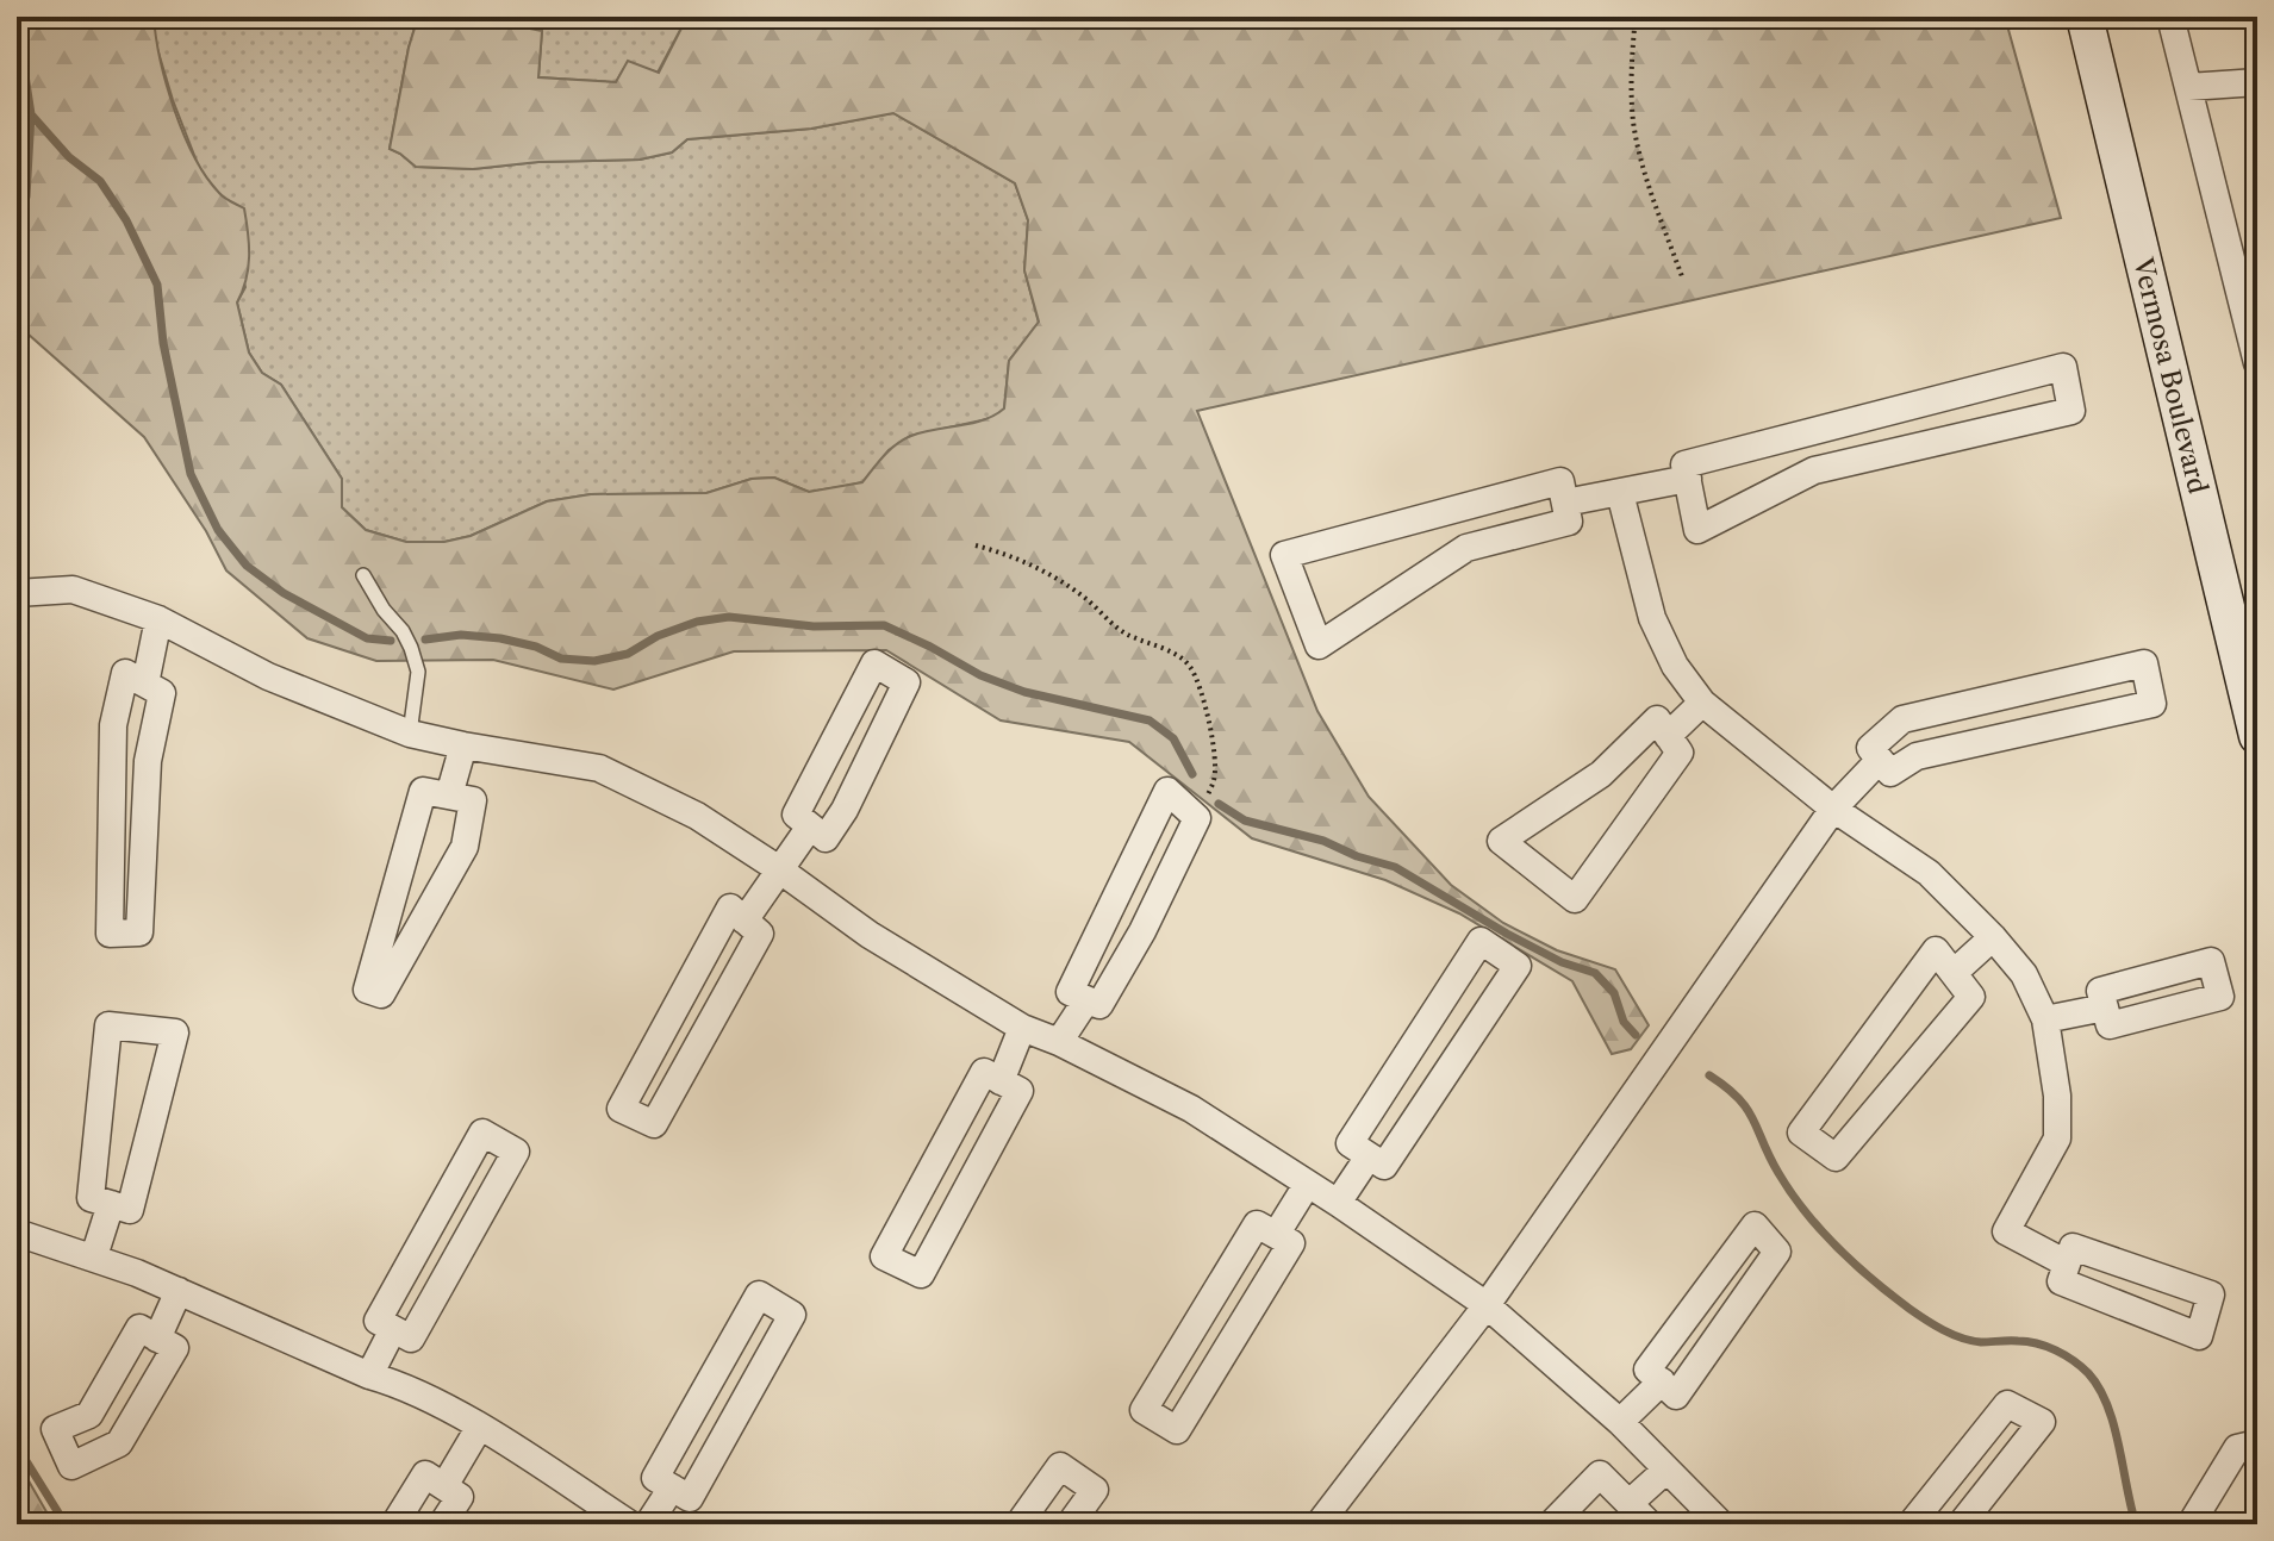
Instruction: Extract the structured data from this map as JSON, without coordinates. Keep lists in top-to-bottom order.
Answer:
{
  "streets": {
    "main road": ["Vermosa Boulevard"]
  }
}
